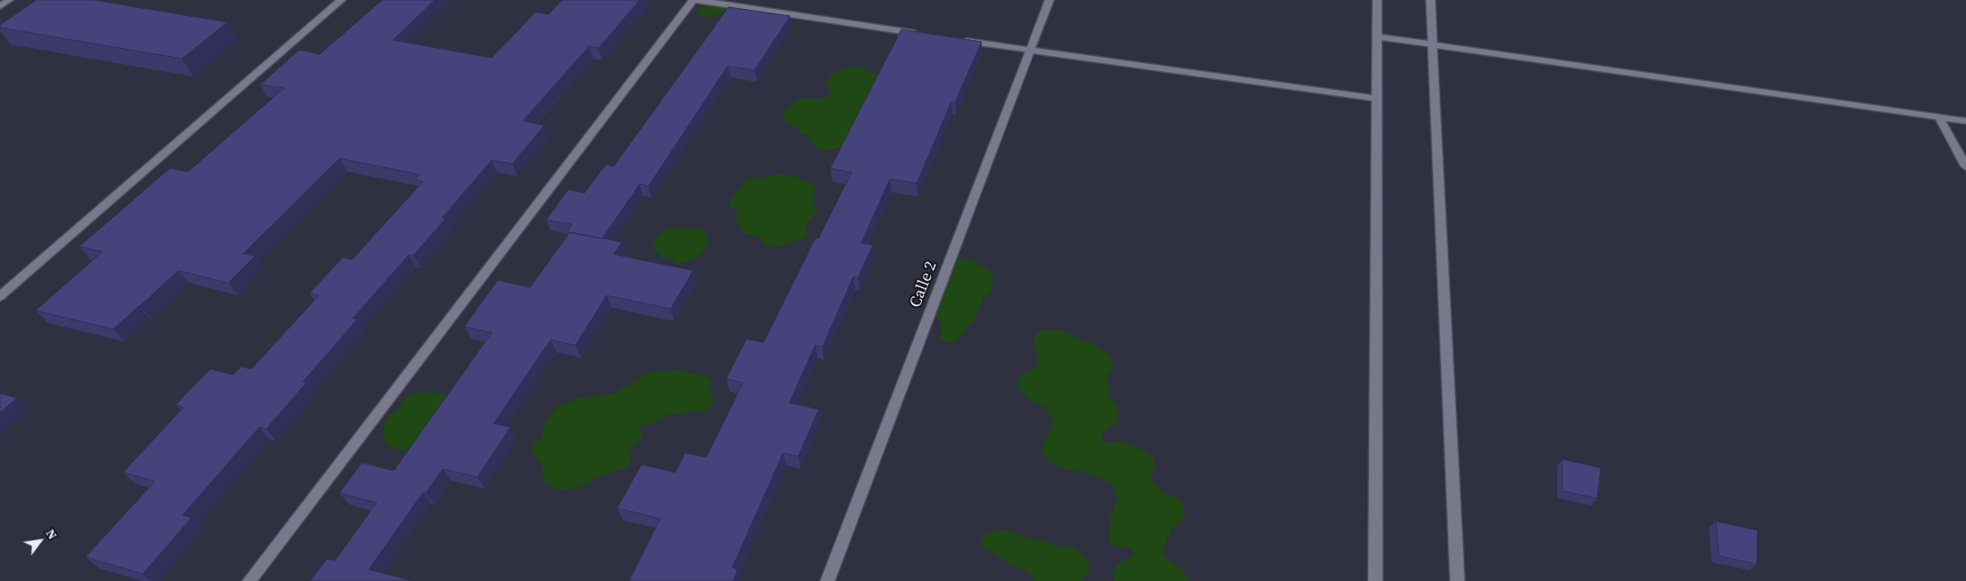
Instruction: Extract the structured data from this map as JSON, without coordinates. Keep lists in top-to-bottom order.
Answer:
{
  "streets": {
    "street": ["Calle 2"]
  },
  "north": "top right"
}
